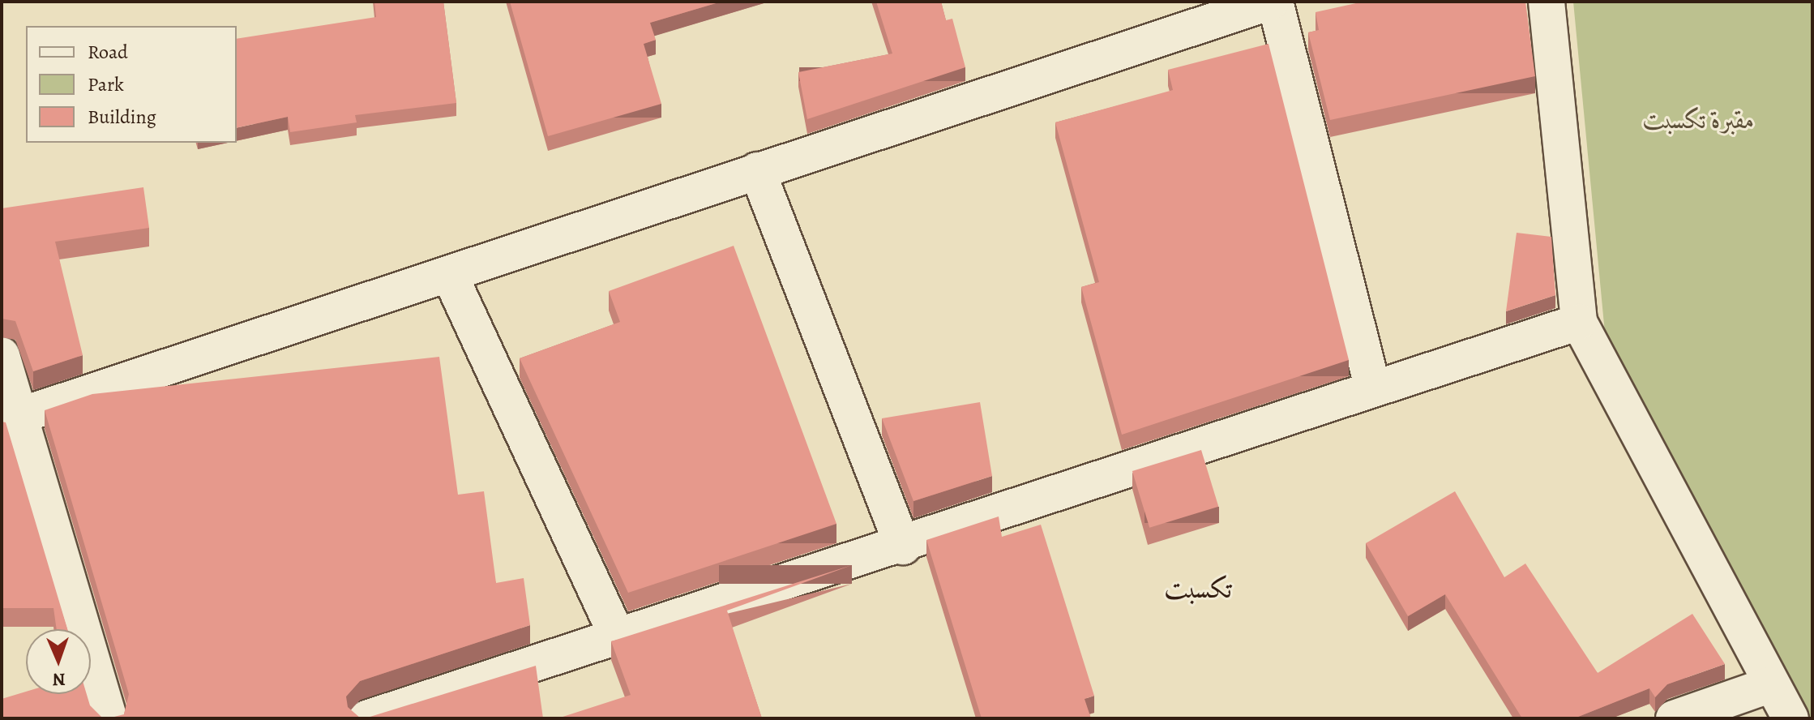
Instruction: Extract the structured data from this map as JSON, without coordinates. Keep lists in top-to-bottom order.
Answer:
{
  "districts": ["تكسبت"],
  "parks": ["مقبرة تكسبت"],
  "legend": ["Road", "Park", "Building"],
  "north": "bottom"
}
